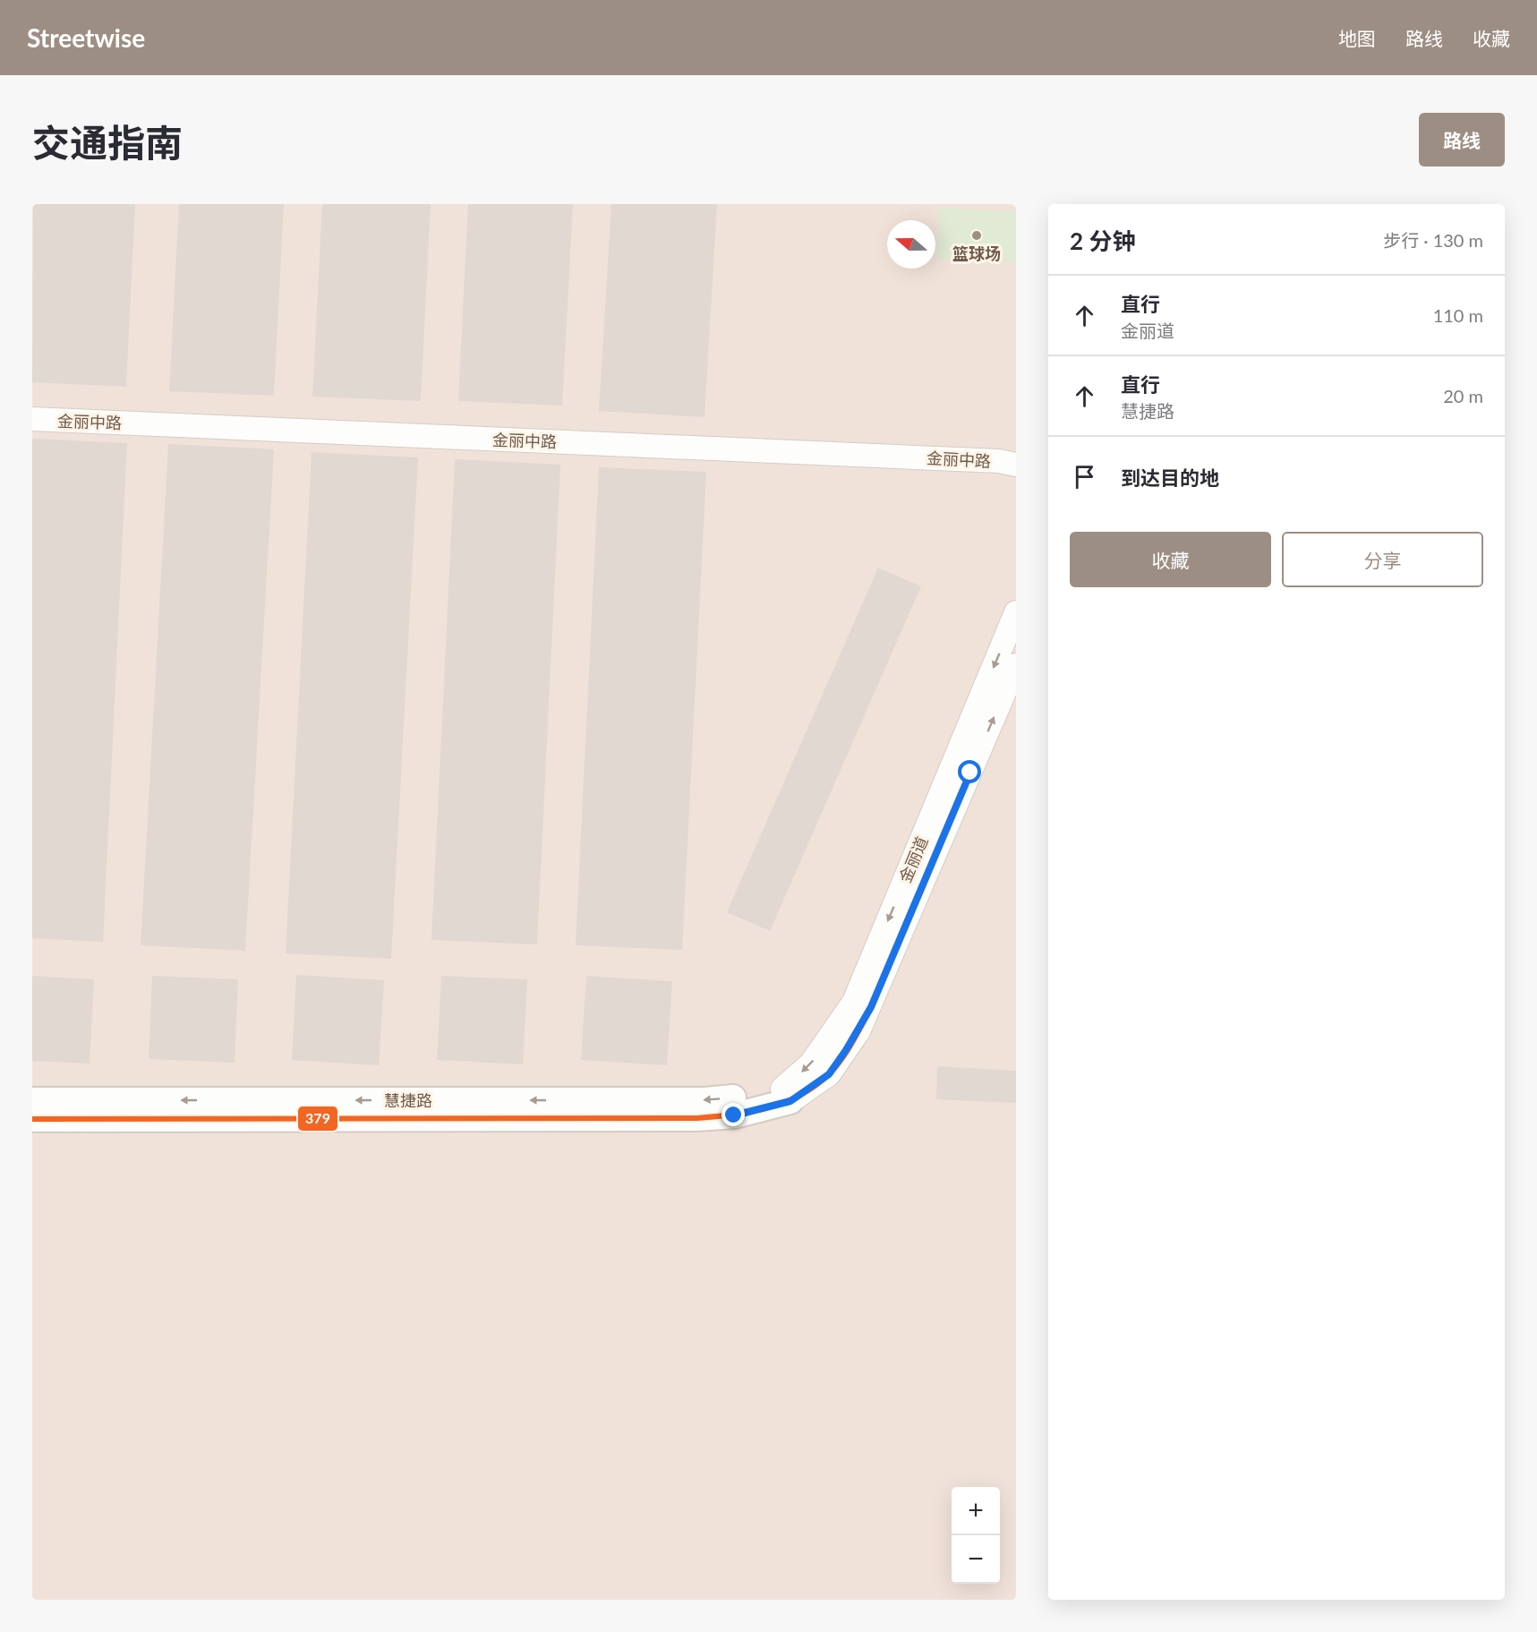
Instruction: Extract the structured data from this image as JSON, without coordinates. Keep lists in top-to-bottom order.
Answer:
{
  "streets": {
    "main road": ["慧捷路"],
    "street": ["金丽中路", "金丽道"]
  },
  "crossings": [
    ["金丽道", "慧捷路"]
  ],
  "places": ["篮球场"],
  "lines": ["transit line 379"],
  "north": "left",
  "page": {
    "header": "Streetwise",
    "nav": ["地图", "路线", "收藏"],
    "title": "交通指南",
    "buttons": [
      "路线",
      ["收藏", "分享"]
    ],
    "heading": ["2 分钟", "步行 · 130 m"],
    "list": [
      ["直行", "金丽道", "110 m"],
      ["直行", "慧捷路", "20 m"],
      "到达目的地"
    ],
    "map_buttons": ["+", "−"]
  }
}
